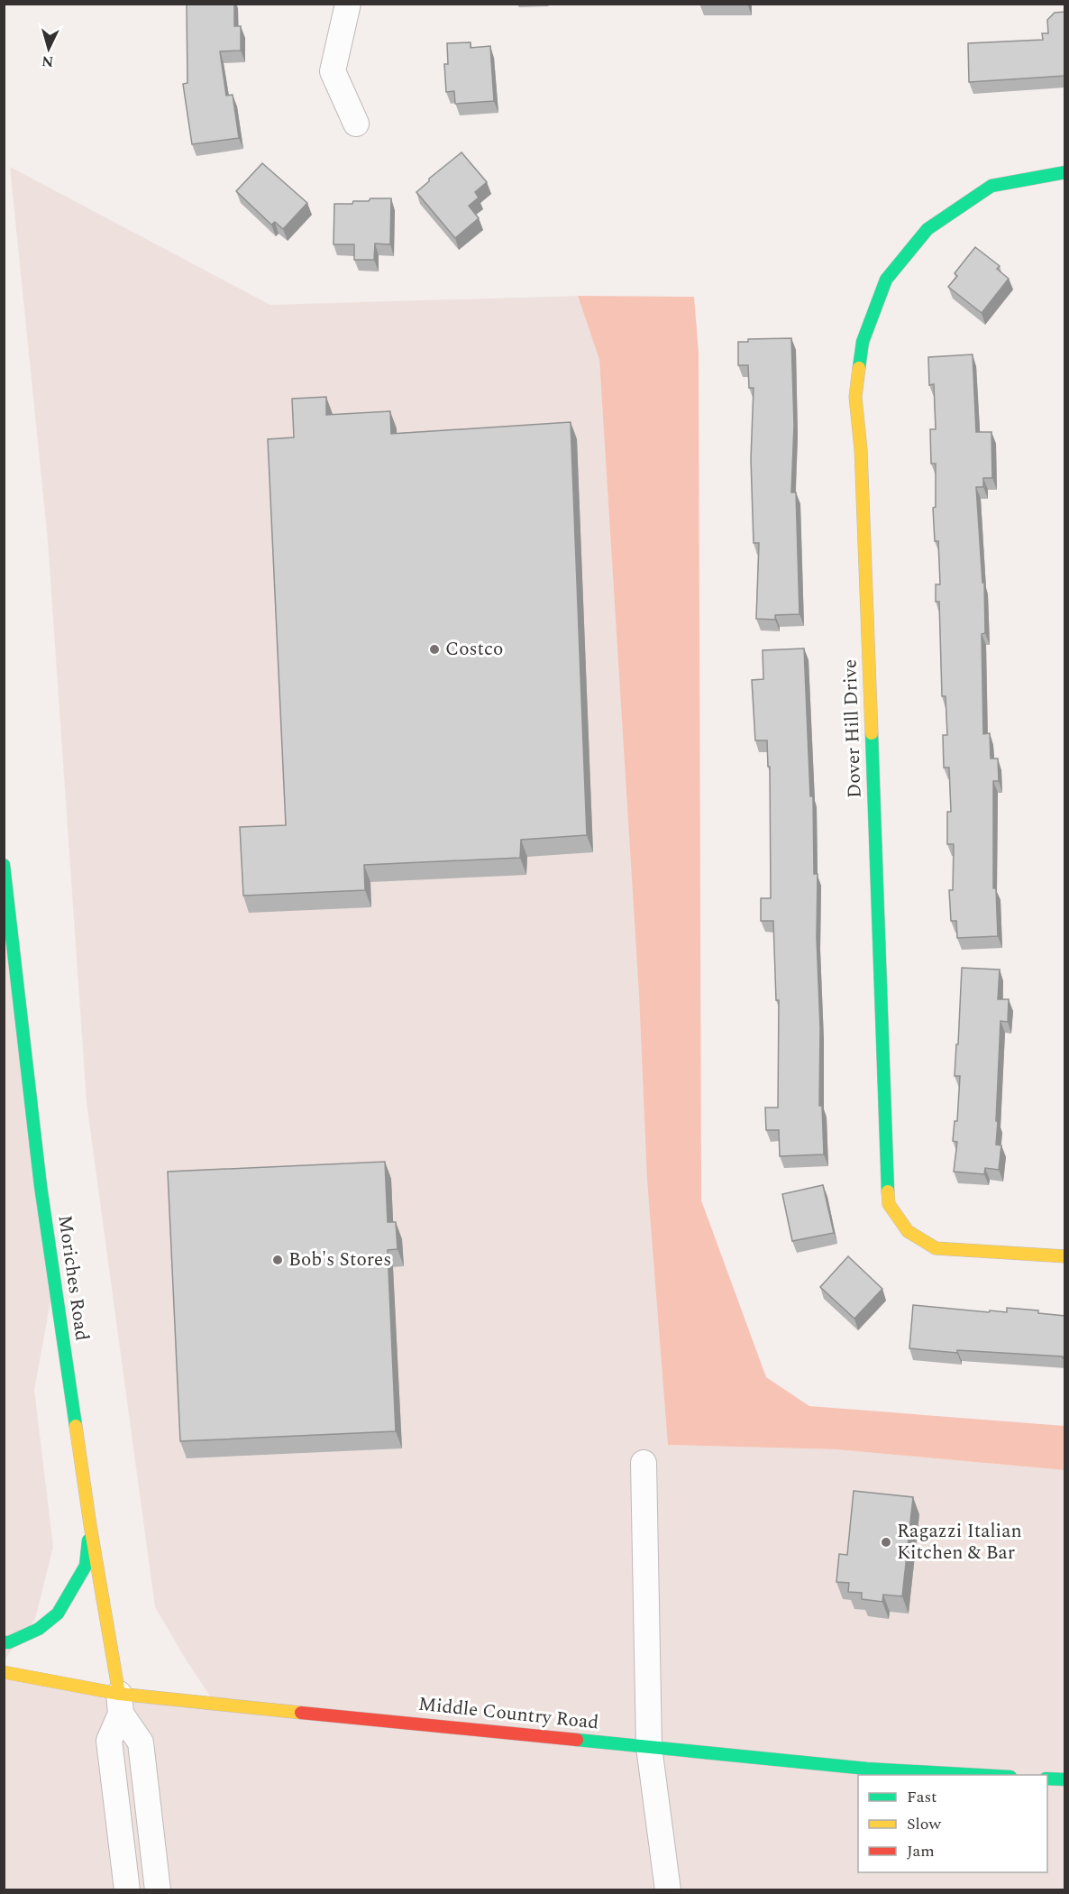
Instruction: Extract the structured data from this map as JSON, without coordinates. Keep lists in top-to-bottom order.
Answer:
{
  "streets": {
    "street": ["Dover Hill Drive", "Moriches Road", "Middle Country Road"]
  },
  "crossings": [
    ["Moriches Road", "Middle Country Road"]
  ],
  "places": ["Costco", "Bob's Stores", "Ragazzi Italian Kitchen & Bar"],
  "legend": ["Fast", "Slow", "Jam"],
  "north": "bottom"
}
